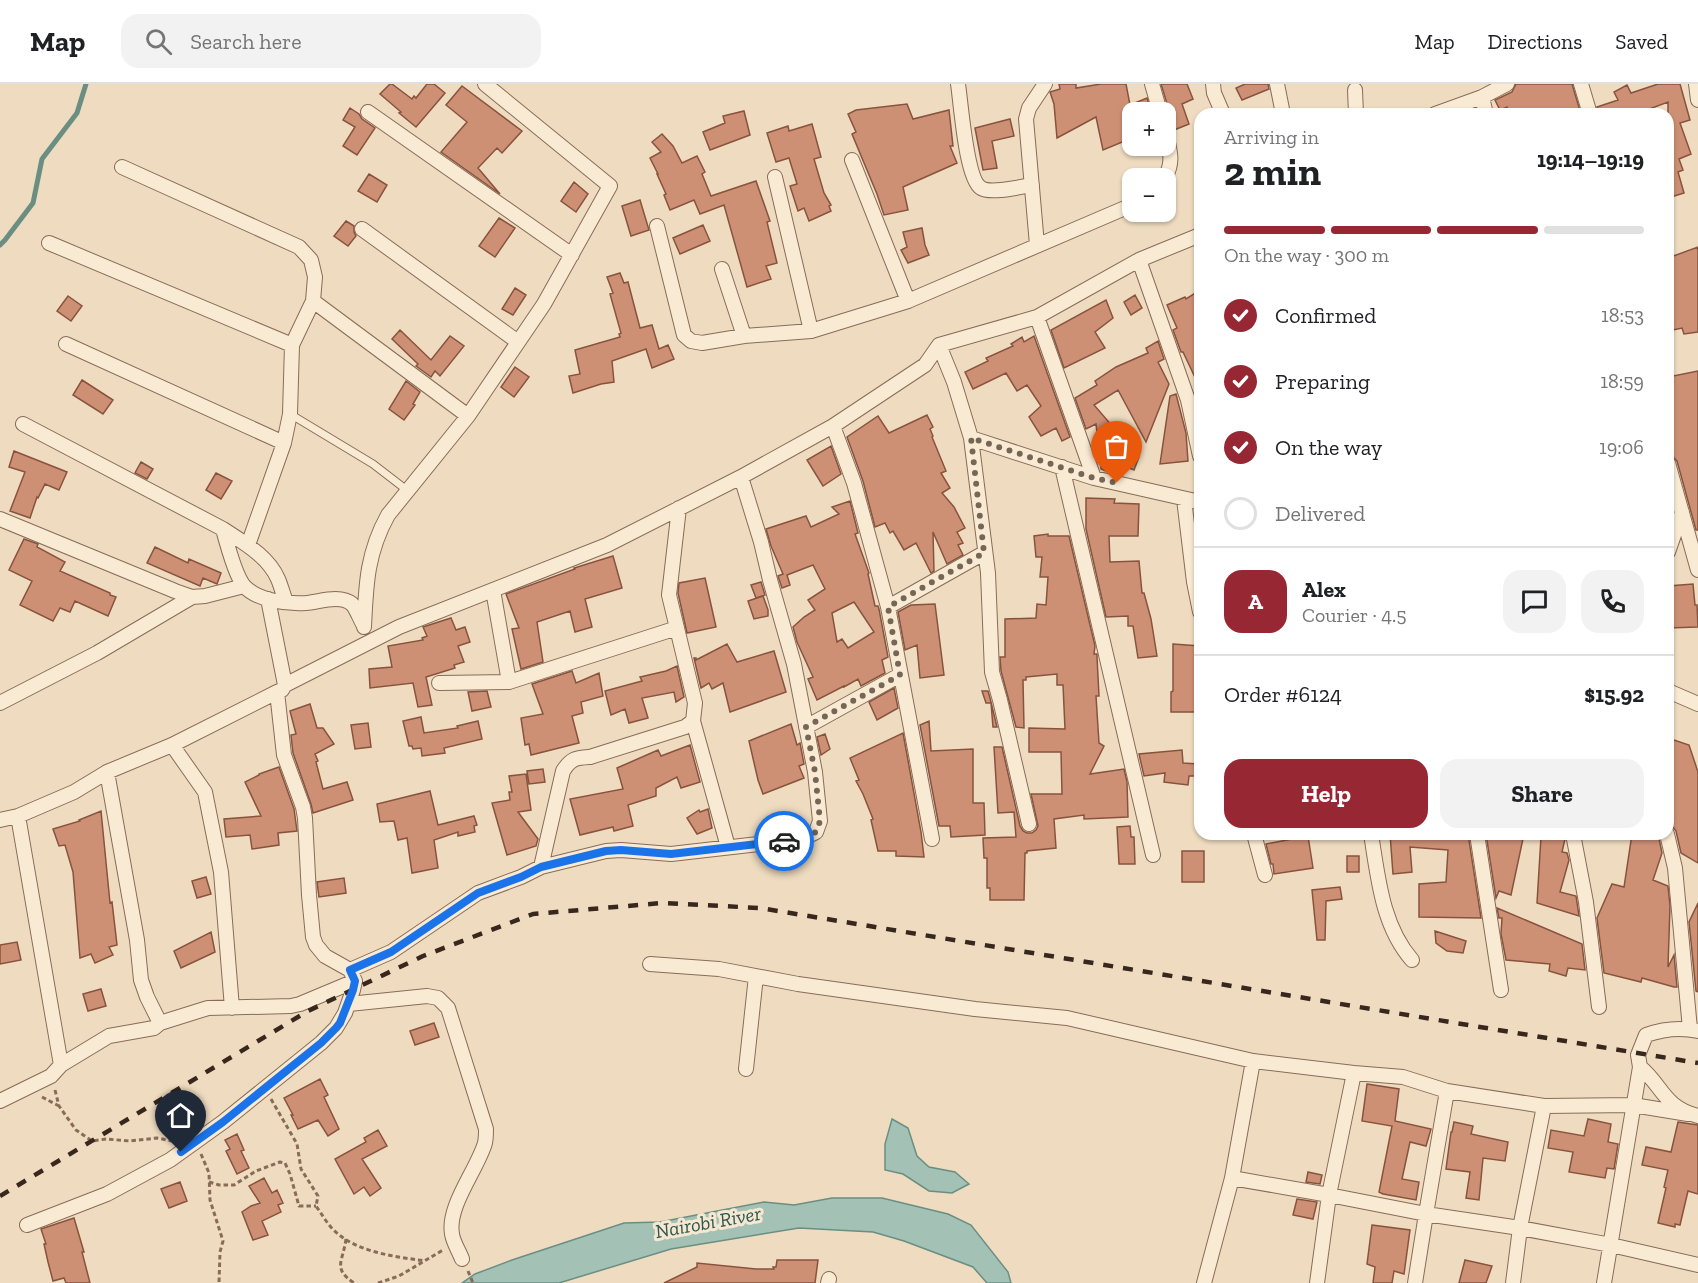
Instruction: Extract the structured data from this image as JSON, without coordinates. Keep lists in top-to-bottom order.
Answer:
{
  "water": ["Nairobi River"],
  "page": {
    "header": "Map",
    "search": "Search here",
    "nav": ["Map", "Directions", "Saved"],
    "map_buttons": ["+", "−"],
    "heading": ["2 min", "Arriving in", "19:14–19:19"],
    "panel": [
      "Alex",
      "Courier · 4.5",
      "Order #6124",
      "$15.92"
    ],
    "bar": "On the way · 300 m",
    "list": [
      ["Confirmed", "18:53"],
      ["Preparing", "18:59"],
      ["On the way", "19:06"],
      "Delivered"
    ],
    "round": "A",
    "buttons": ["Help", "Share"]
  }
}
